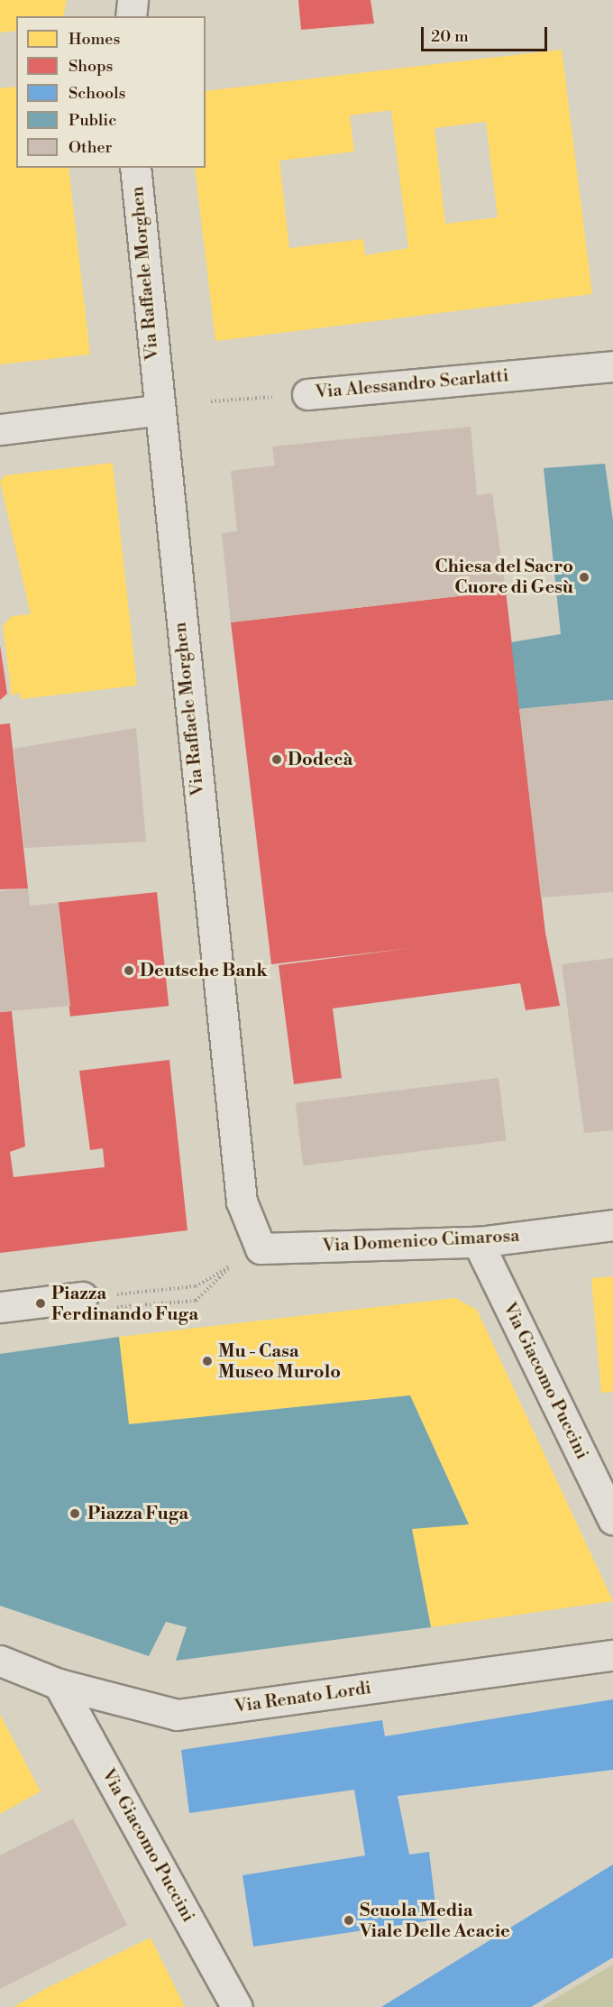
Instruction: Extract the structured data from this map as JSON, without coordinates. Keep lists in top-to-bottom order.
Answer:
{
  "streets": {
    "street": [
      "Via Raffaele Morghen",
      "Via Alessandro Scarlatti",
      "Via Domenico Cimarosa",
      "Via Giacomo Puccini",
      "Via Renato Lordi"
    ]
  },
  "crossings": [
    ["Via Raffaele Morghen", "Via Domenico Cimarosa"],
    ["Via Domenico Cimarosa", "Via Giacomo Puccini"],
    ["Via Giacomo Puccini", "Via Renato Lordi"]
  ],
  "places": [
    "Chiesa del Sacro Cuore di Gesù",
    "Dodecà",
    "Deutsche Bank",
    "Piazza Ferdinando Fuga",
    "Mu - Casa Museo Murolo",
    "Piazza Fuga",
    "Scuola Media Viale Delle Acacie"
  ],
  "legend": [
    "Homes",
    "Shops",
    "Schools",
    "Public",
    "Other"
  ],
  "scale_bar": "20 m"
}
